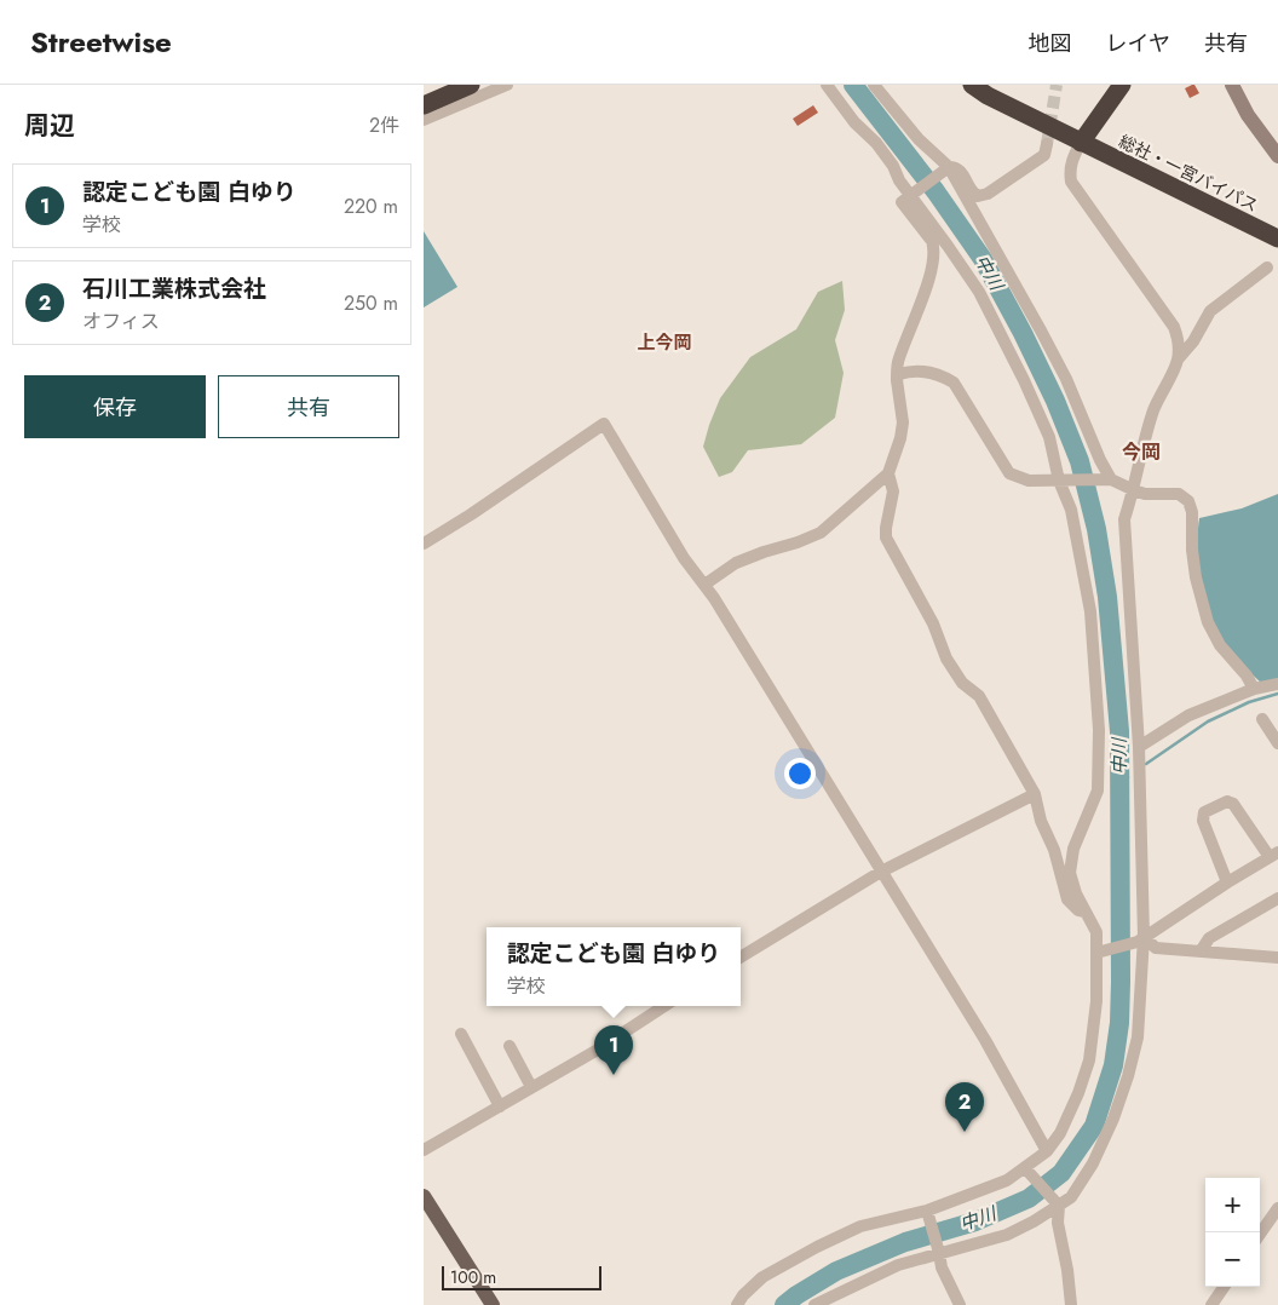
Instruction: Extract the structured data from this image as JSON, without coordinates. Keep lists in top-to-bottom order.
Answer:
{
  "streets": {
    "highway": ["総社・一宮バイパス"]
  },
  "districts": ["上今岡", "今岡"],
  "water": ["中川"],
  "scale_bar": "100 m",
  "page": {
    "header": "Streetwise",
    "nav": ["地図", "レイヤ", "共有"],
    "heading": ["周辺", "2件"],
    "list": [
      {
        "mark": "1",
        "name": "認定こども園 白ゆり",
        "note": "学校",
        "value": "220 m"
      },
      {
        "mark": "2",
        "name": "石川工業株式会社",
        "note": "オフィス",
        "value": "250 m"
      }
    ],
    "buttons": ["保存", "共有"],
    "popup": ["認定こども園 白ゆり", "学校"],
    "pins": ["1", "2"],
    "map_buttons": ["+", "−"],
    "scale": "100 m"
  }
}
